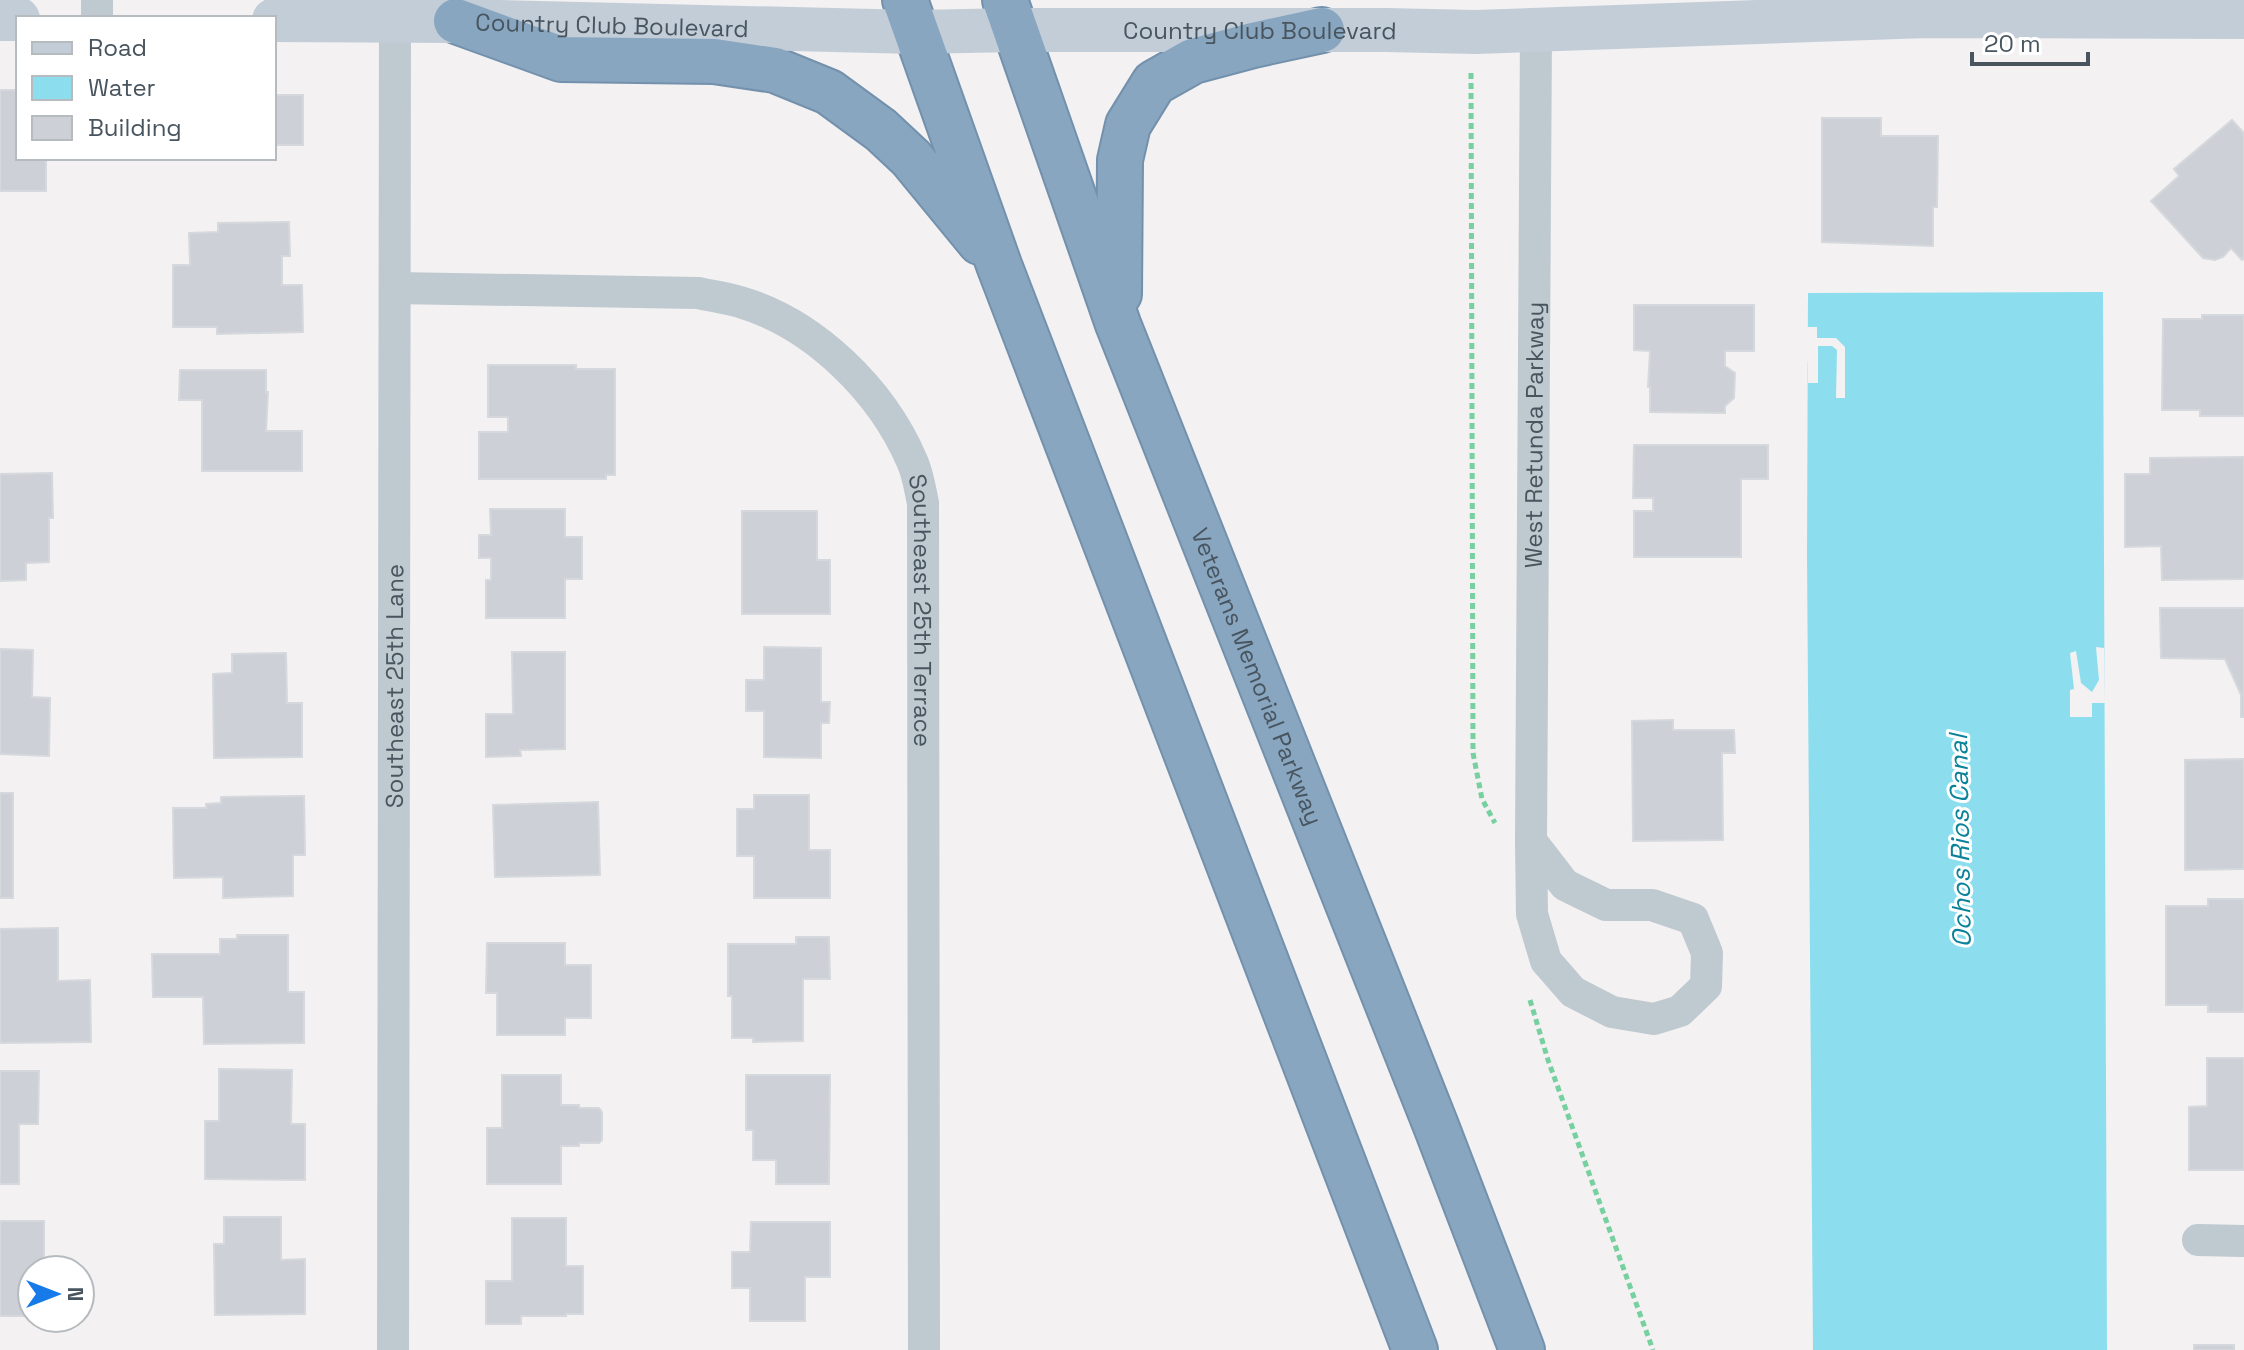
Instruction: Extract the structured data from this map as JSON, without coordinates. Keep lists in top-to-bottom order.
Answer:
{
  "streets": {
    "highway": ["Veterans Memorial Parkway"],
    "main road": ["Country Club Boulevard"],
    "street": ["West Retunda Parkway", "Southeast 25th Terrace", "Southeast 25th Lane"]
  },
  "crossings": [
    ["Country Club Boulevard", "West Retunda Parkway"],
    ["Country Club Boulevard", "Veterans Memorial Parkway"],
    ["Country Club Boulevard", "Southeast 25th Lane"],
    ["Southeast 25th Terrace", "Southeast 25th Lane"]
  ],
  "water": ["Ochos Rios Canal"],
  "legend": ["Road", "Water", "Building"],
  "scale_bar": "20 m",
  "north": "right"
}
